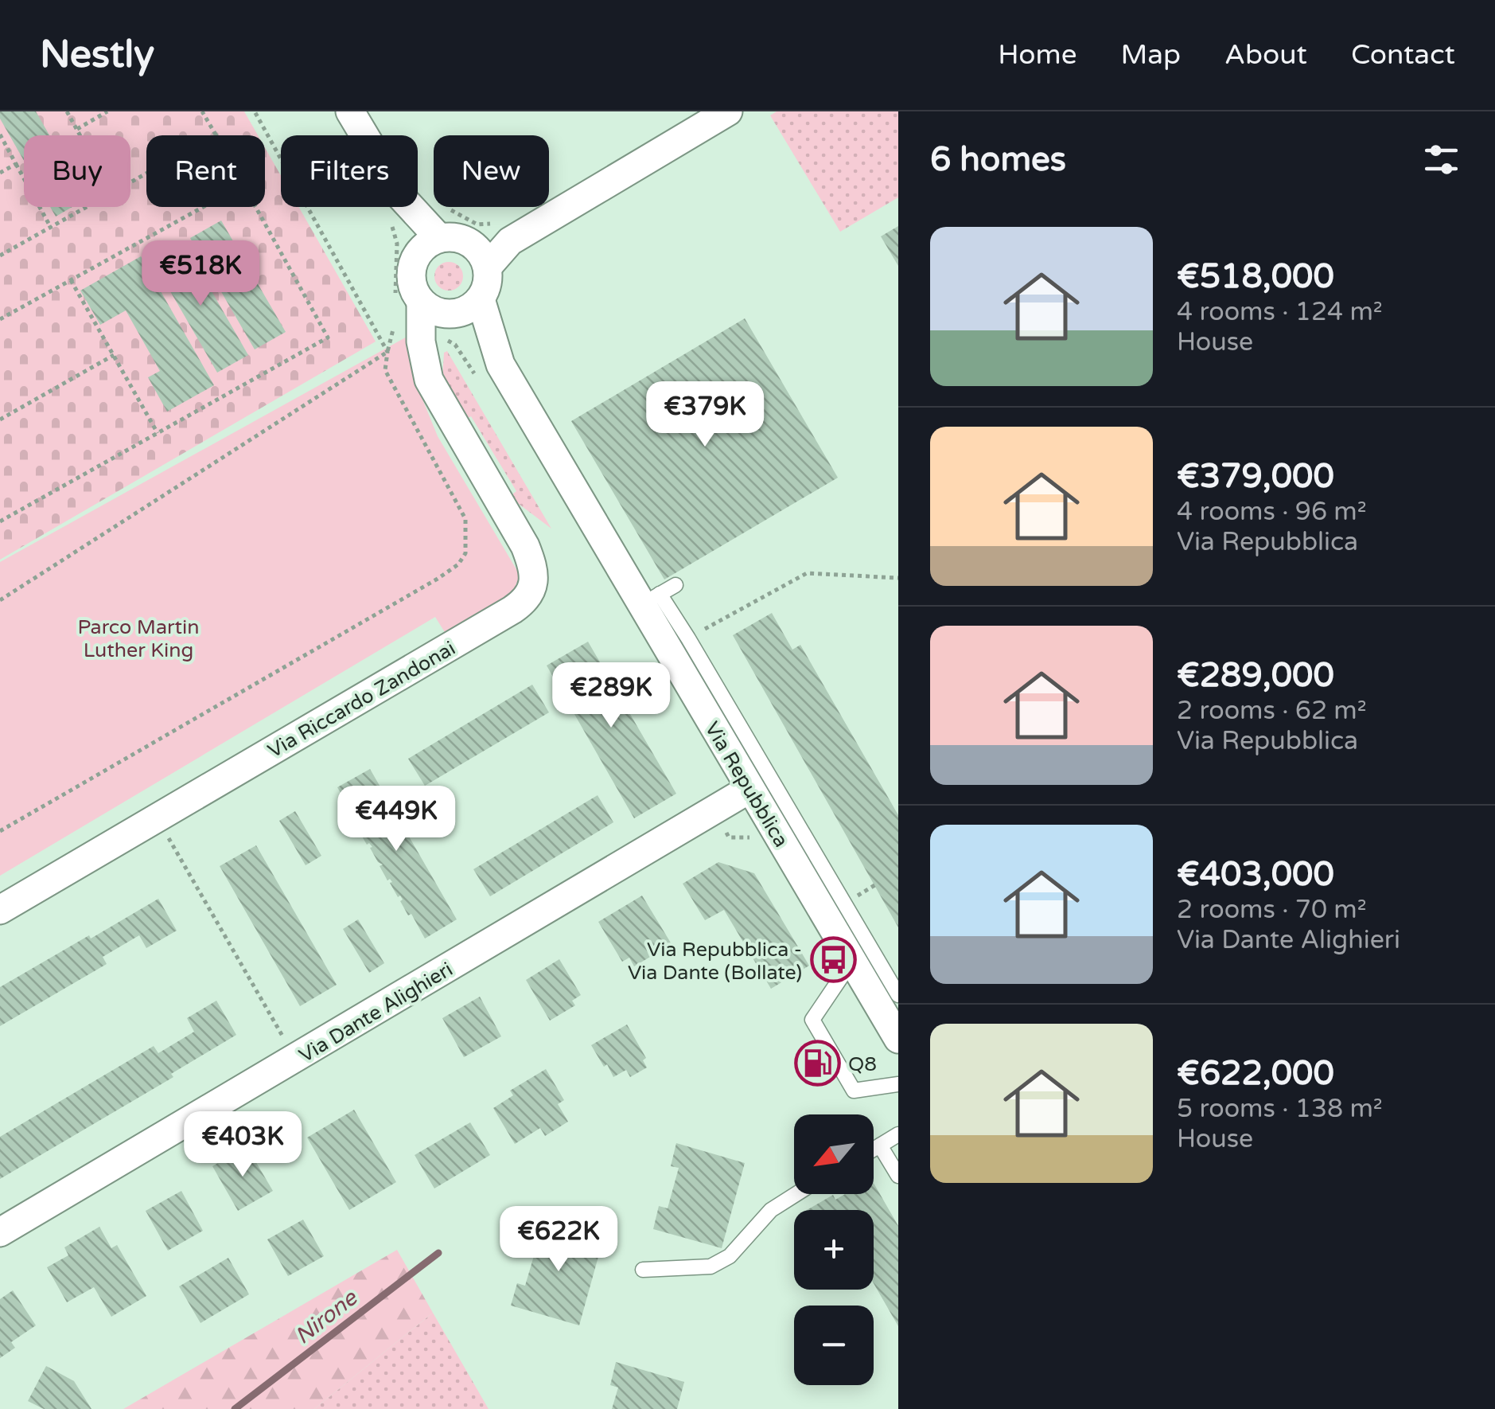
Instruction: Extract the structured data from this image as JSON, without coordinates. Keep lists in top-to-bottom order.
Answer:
{
  "streets": {
    "street": ["Via Riccardo Zandonai", "Via Repubblica", "Via Dante Alighieri"]
  },
  "crossings": [
    ["Via Riccardo Zandonai", "Via Repubblica"],
    ["Via Repubblica", "Via Dante Alighieri"]
  ],
  "water": ["Nirone"],
  "parks": ["Parco Martin Luther King"],
  "places": {
    "bus stop": ["Via Repubblica - Via Dante (Bollate)"],
    "fuel station": ["Q8"]
  },
  "north": "bottom left",
  "page": {
    "header": "Nestly",
    "nav": [
      "Home",
      "Map",
      "About",
      "Contact"
    ],
    "heading": "6 homes",
    "chip": [
      "Buy",
      "Rent",
      "Filters",
      "New"
    ],
    "list": [
      {
        "name": "€518,000",
        "note": "4 rooms · 124 m² · House"
      },
      {
        "name": "€379,000",
        "note": "4 rooms · 96 m² · Via Repubblica"
      },
      {
        "name": "€289,000",
        "note": "2 rooms · 62 m² · Via Repubblica"
      },
      {
        "name": "€403,000",
        "note": "2 rooms · 70 m² · Via Dante Alighieri"
      },
      {
        "name": "€622,000",
        "note": "5 rooms · 138 m² · House"
      }
    ],
    "price": [
      "€518K",
      "€379K",
      "€289K",
      "€449K",
      "€403K",
      "€622K"
    ],
    "map_buttons": ["+", "−"]
  }
}
